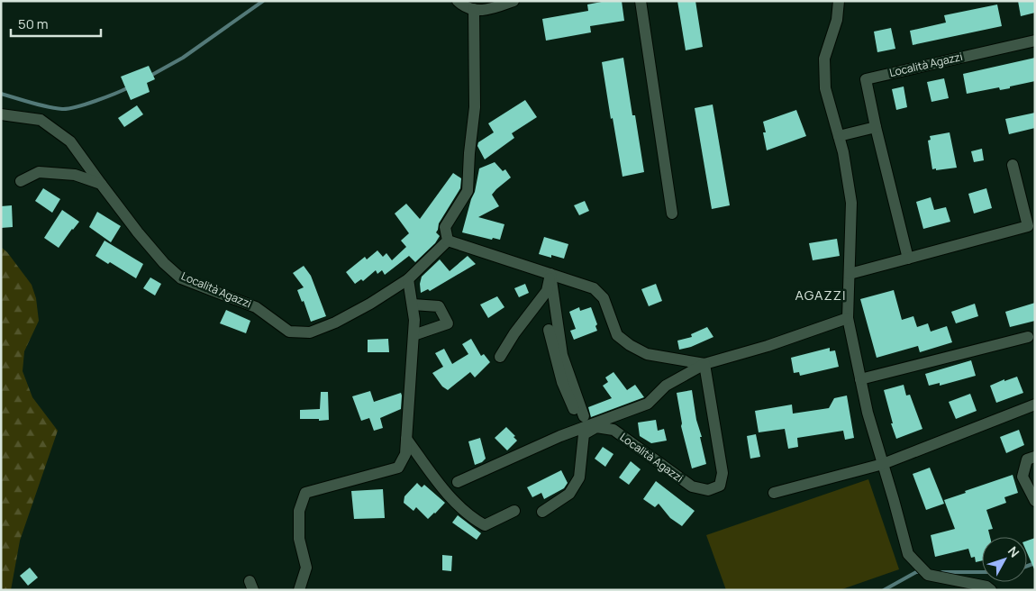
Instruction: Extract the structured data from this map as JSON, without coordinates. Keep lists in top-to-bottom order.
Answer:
{
  "streets": {
    "street": ["Località Agazzi"]
  },
  "districts": ["AGAZZI"],
  "scale_bar": "50 m",
  "north": "top right"
}
